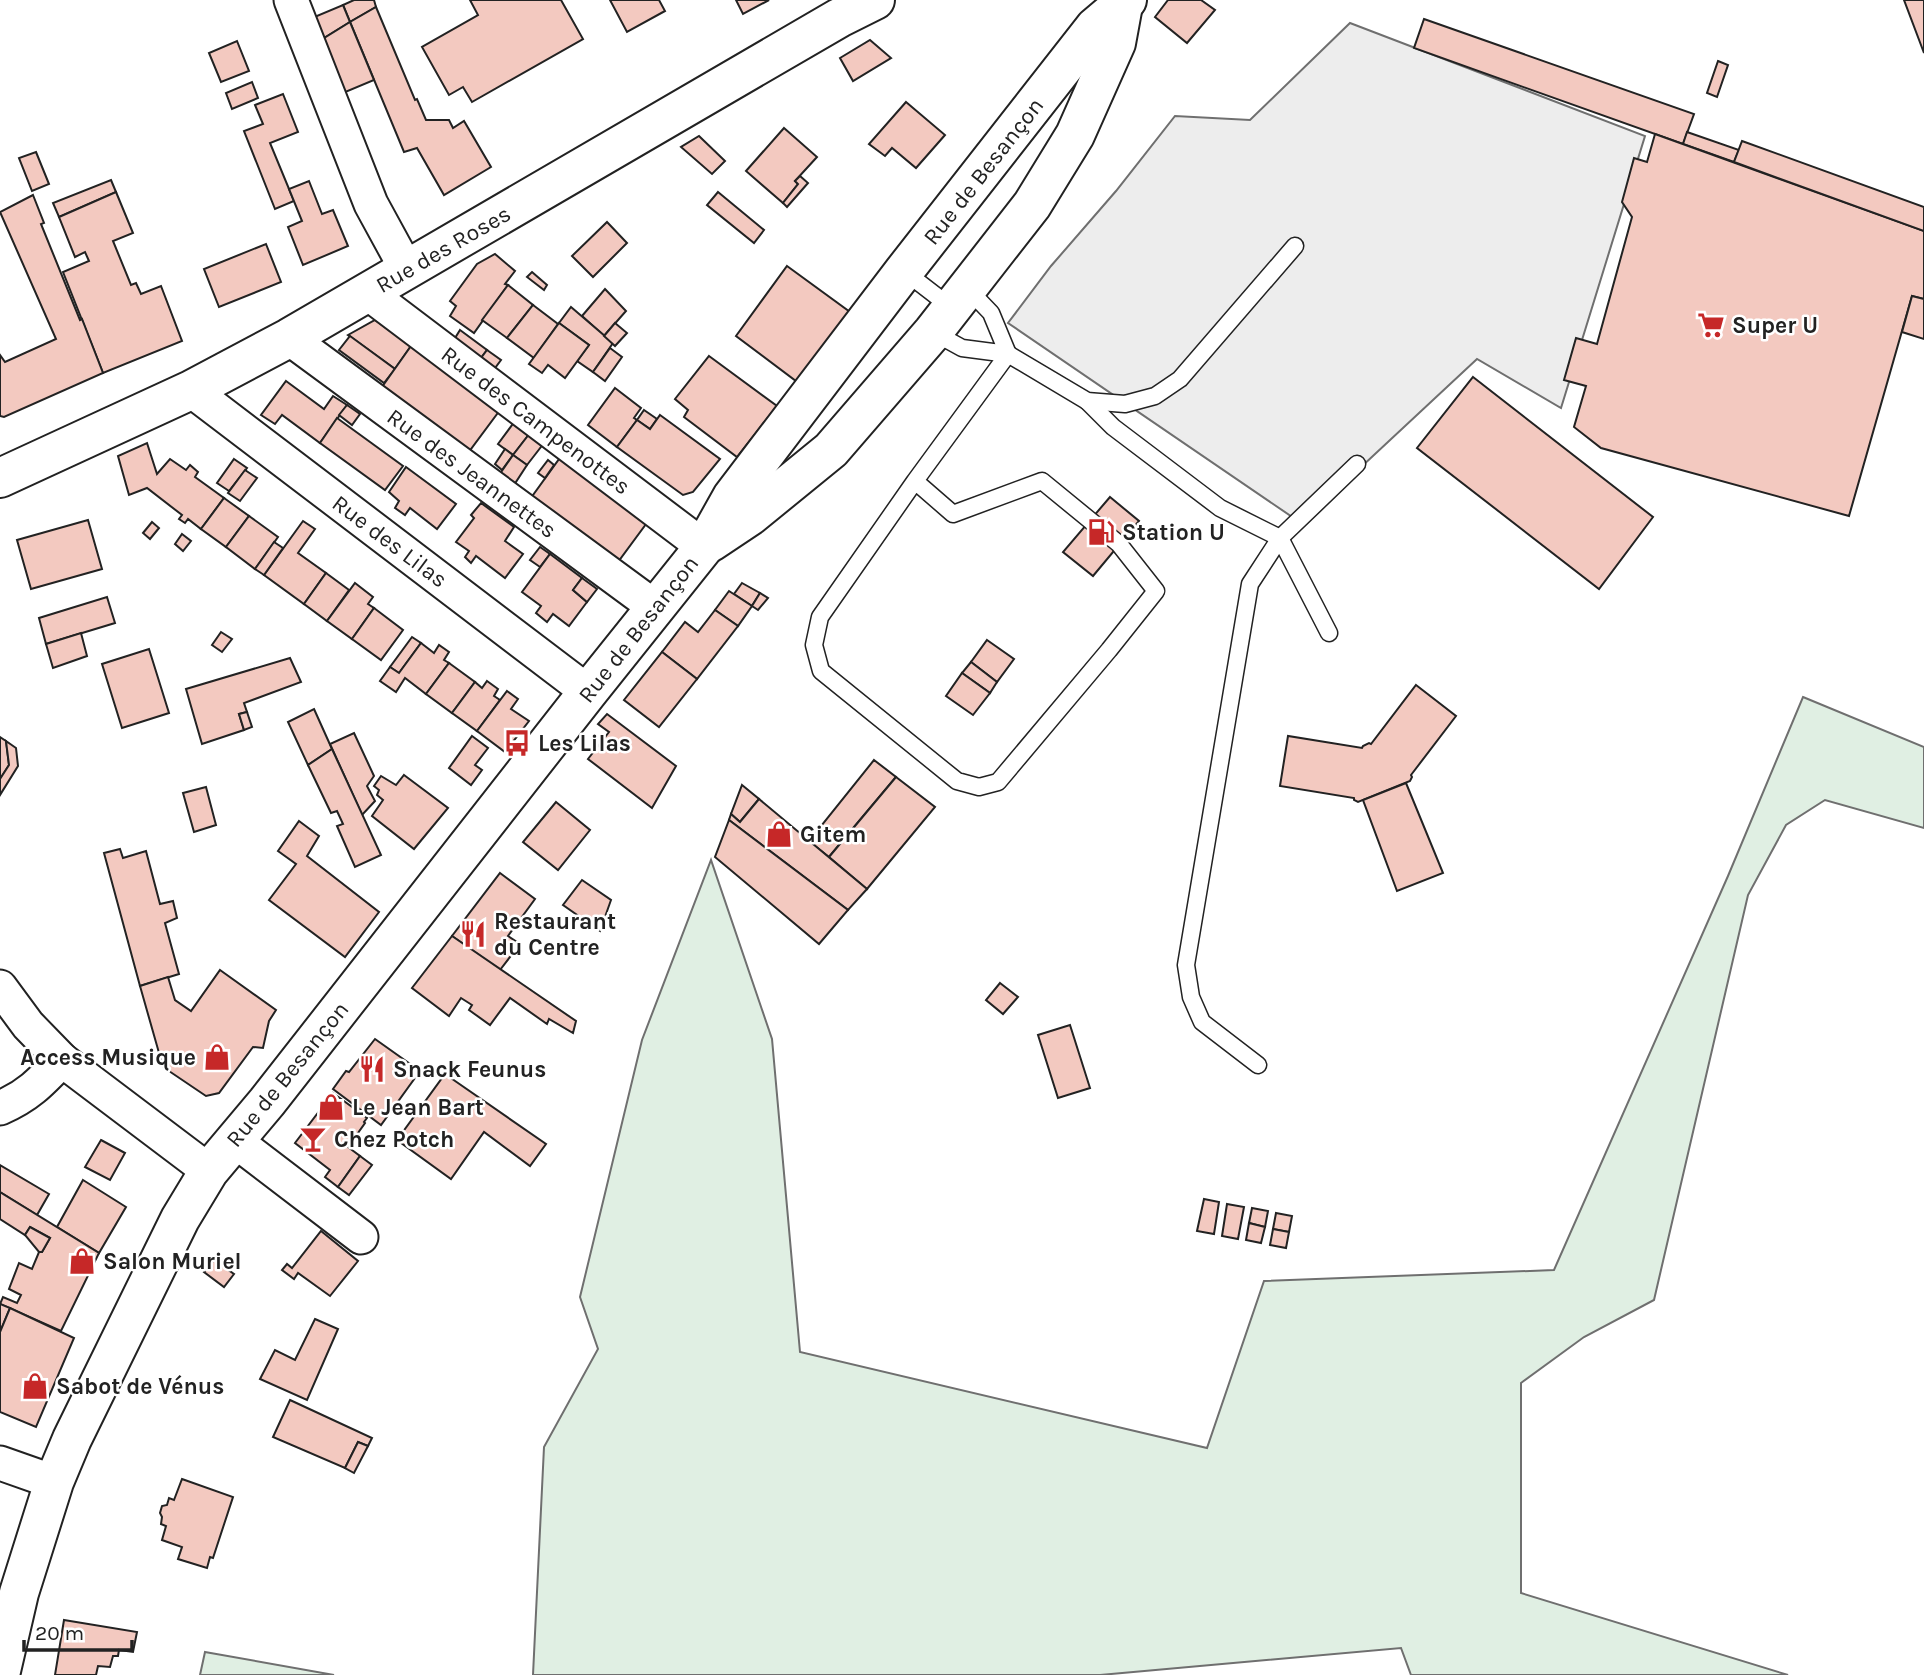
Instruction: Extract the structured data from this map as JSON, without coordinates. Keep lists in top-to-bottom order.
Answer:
{
  "streets": {
    "main road": ["Rue de Besançon", "Rue des Roses"],
    "street": ["Rue des Campenottes", "Rue des Jeannettes", "Rue des Lilas"]
  },
  "crossings": [
    ["Rue de Besançon", "Rue des Campenottes"],
    ["Rue de Besançon", "Rue des Jeannettes"],
    ["Rue de Besançon", "Rue des Lilas"],
    ["Rue des Roses", "Rue des Campenottes"],
    ["Rue des Roses", "Rue des Jeannettes"],
    ["Rue des Roses", "Rue des Lilas"]
  ],
  "places": {
    "supermarket": ["Super U"],
    "fuel station": ["Station U"],
    "bus stop": ["Les Lilas"],
    "shop": [
      "Gitem",
      "Access Musique",
      "Le Jean Bart",
      "Salon Muriel",
      "Sabot de Vénus"
    ],
    "restaurant": ["Restaurant du Centre", "Snack Feunus"],
    "bar": ["Chez Potch"]
  },
  "scale_bar": "20 m"
}
